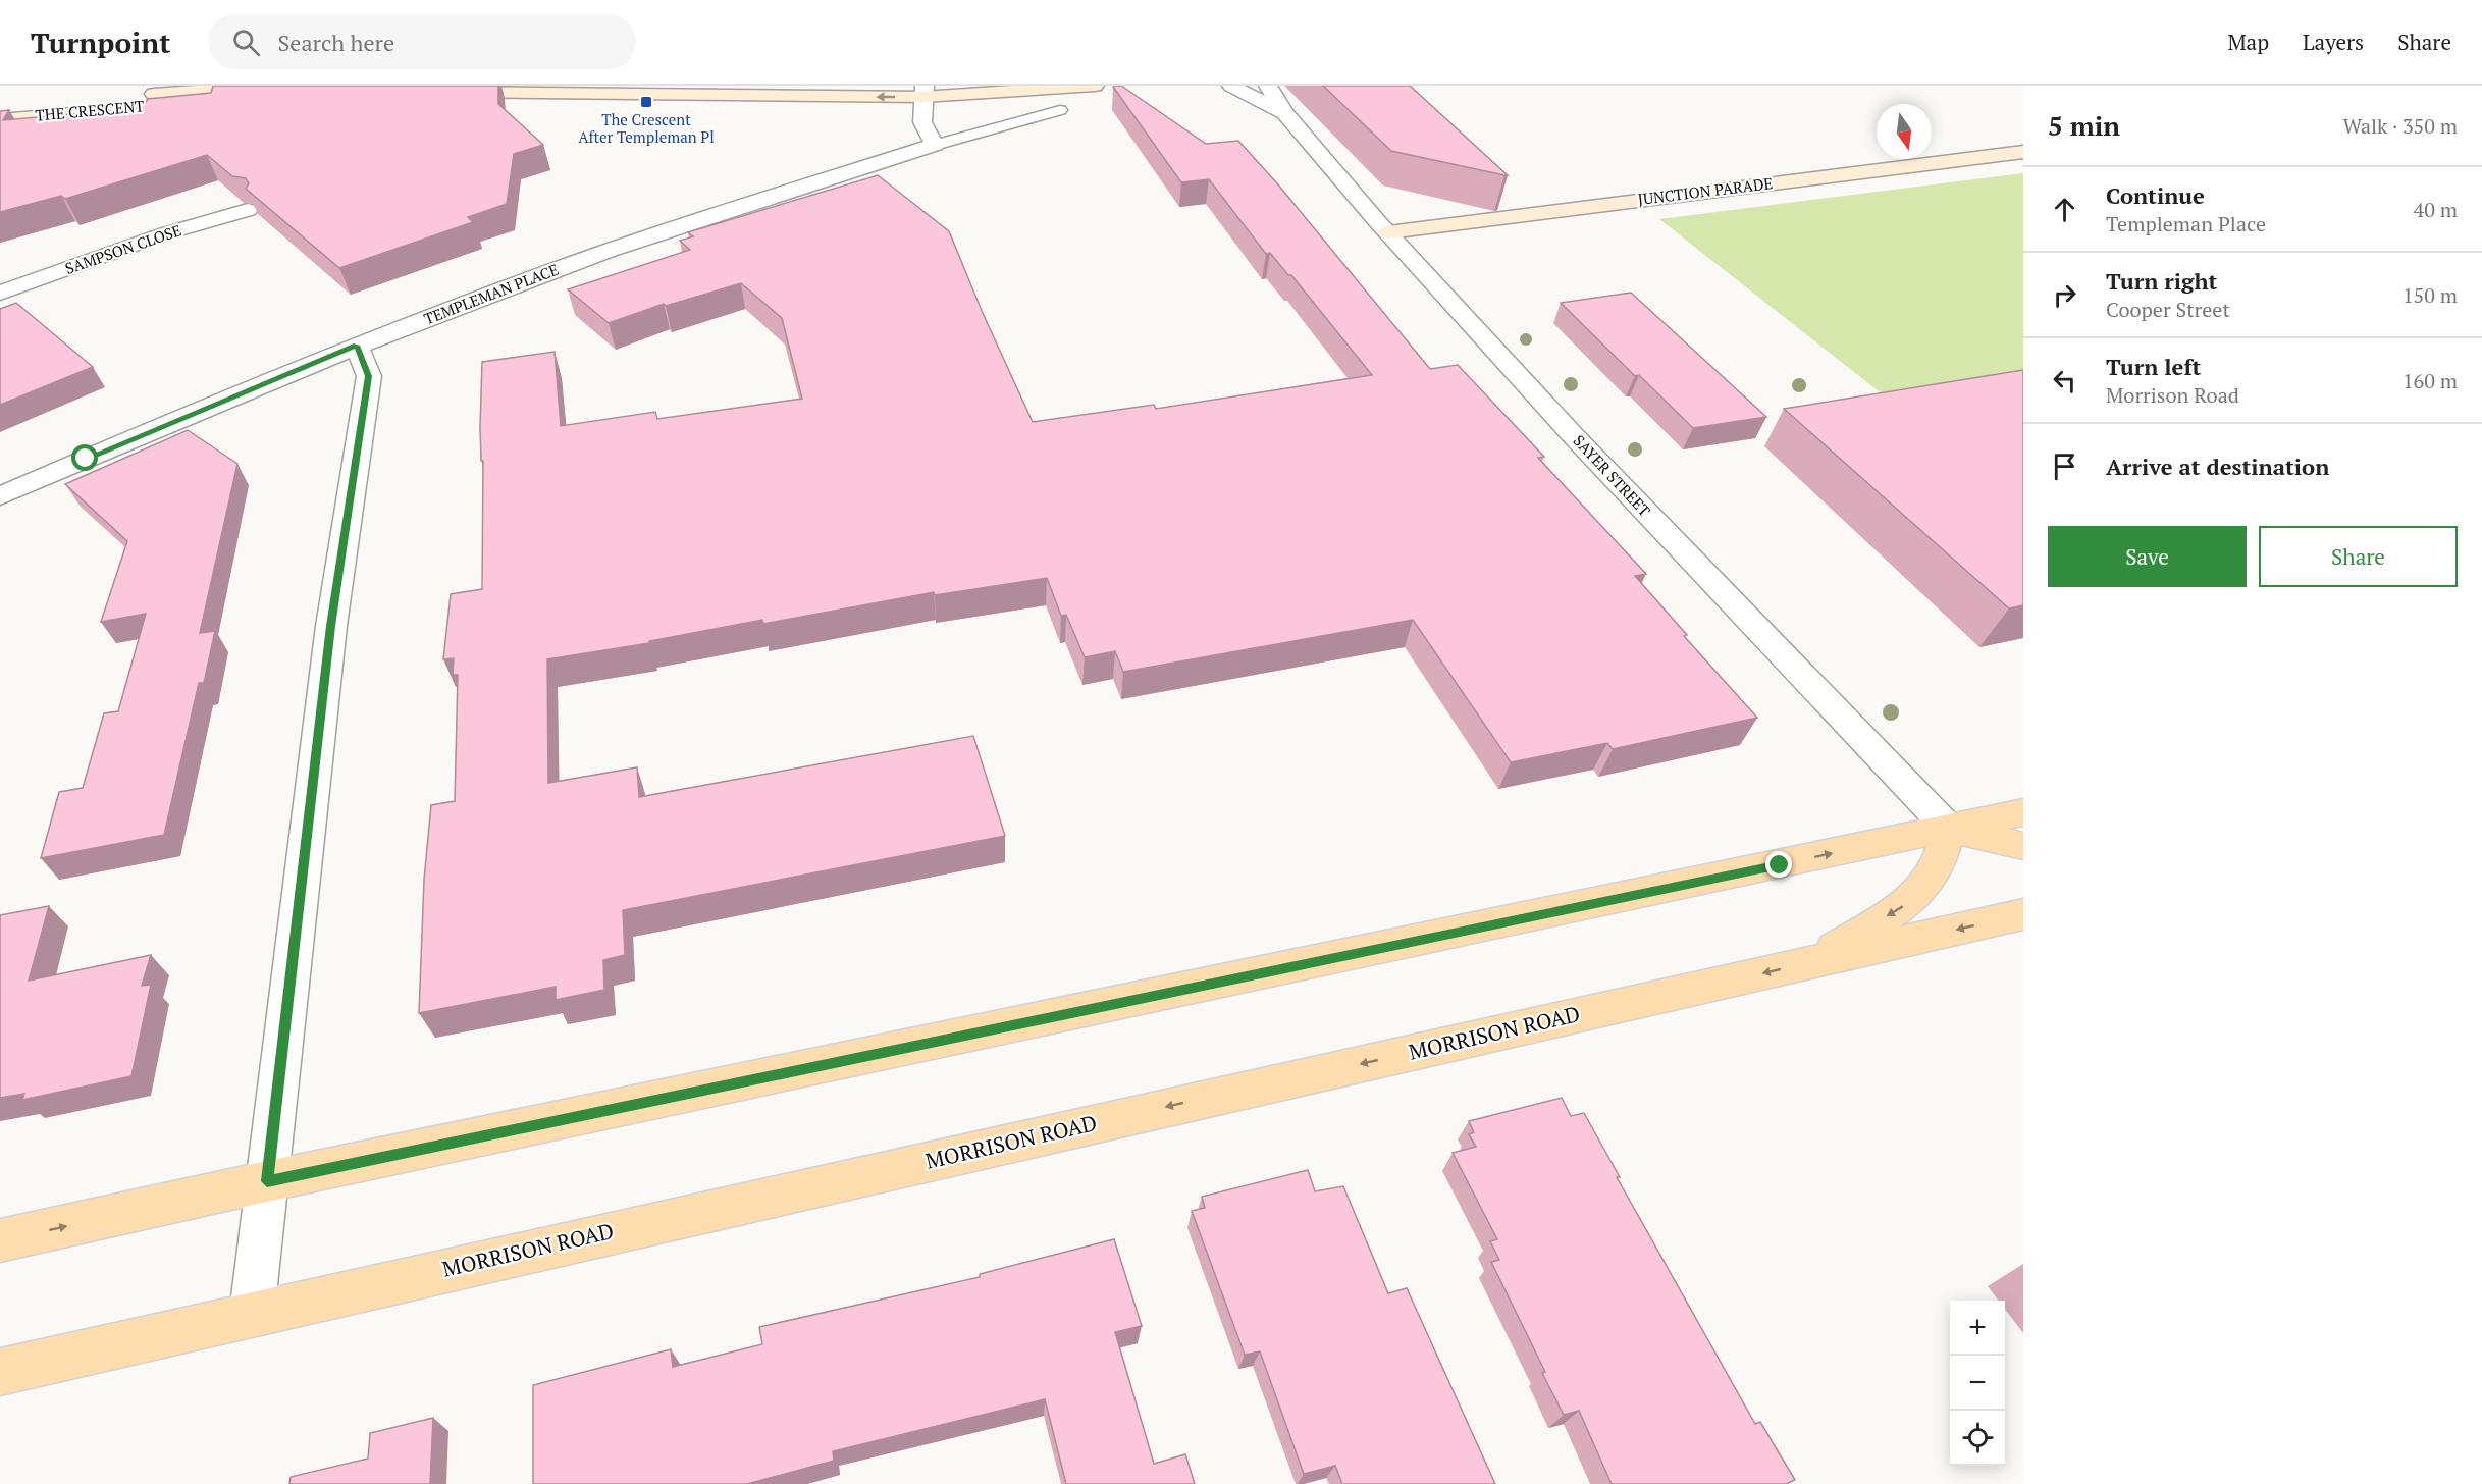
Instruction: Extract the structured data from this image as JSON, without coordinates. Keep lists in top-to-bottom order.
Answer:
{
  "streets": {
    "main road": ["MORRISON ROAD"],
    "street": [
      "THE CRESCENT",
      "JUNCTION PARADE",
      "SAMPSON CLOSE",
      "TEMPLEMAN PLACE",
      "SAYER STREET"
    ]
  },
  "crossings": [
    ["JUNCTION PARADE", "SAYER STREET"]
  ],
  "places": {
    "transit": ["The Crescent After Templeman Pl"]
  },
  "north": "bottom",
  "page": {
    "header": "Turnpoint",
    "search": "Search here",
    "nav": ["Map", "Layers", "Share"],
    "heading": ["5 min", "Walk · 350 m"],
    "list": [
      ["Continue", "Templeman Place", "40 m"],
      ["Turn right", "Cooper Street", "150 m"],
      ["Turn left", "Morrison Road", "160 m"],
      "Arrive at destination"
    ],
    "buttons": ["Save", "Share"],
    "map_buttons": ["+", "−"]
  }
}
